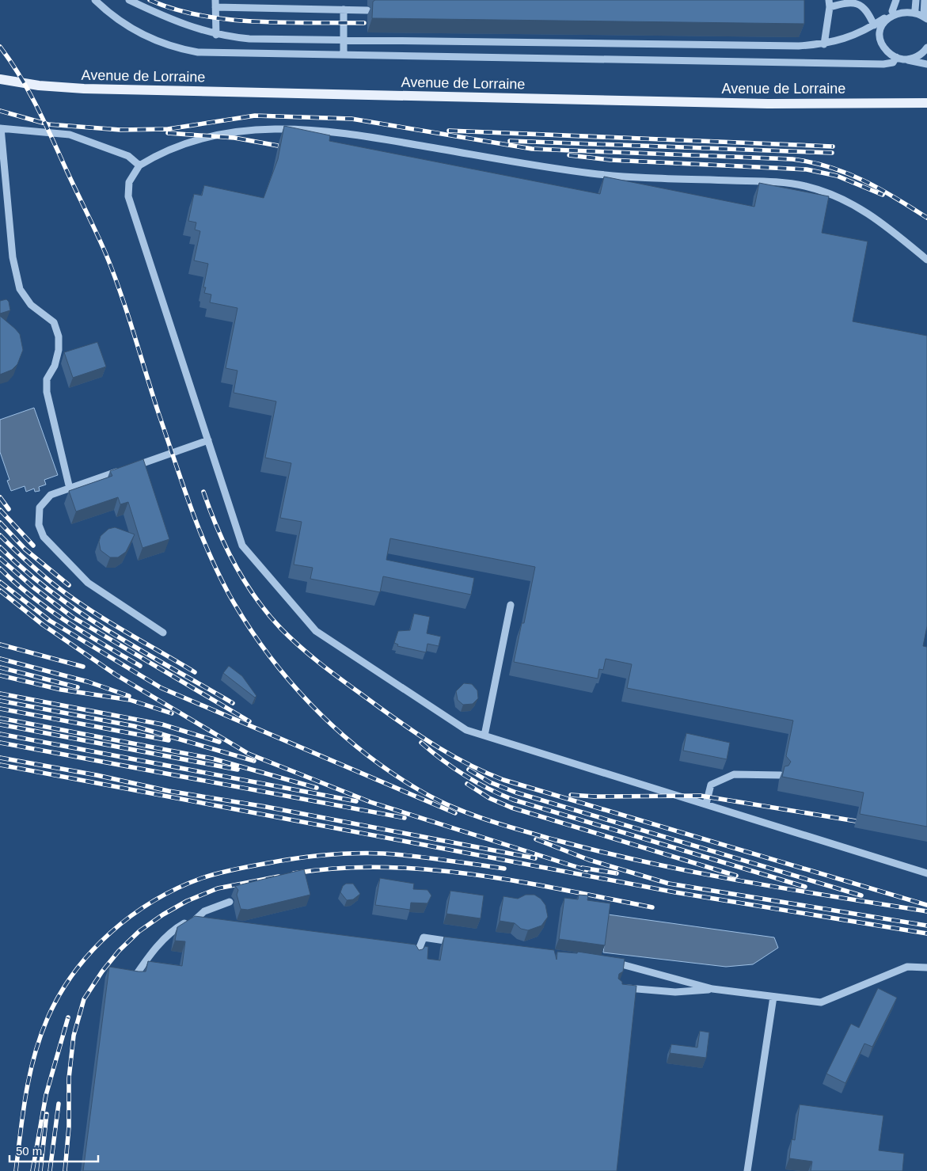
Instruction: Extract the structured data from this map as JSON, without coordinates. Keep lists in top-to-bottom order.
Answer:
{
  "streets": {
    "main road": ["Avenue de Lorraine"]
  },
  "scale_bar": "50 m"
}
